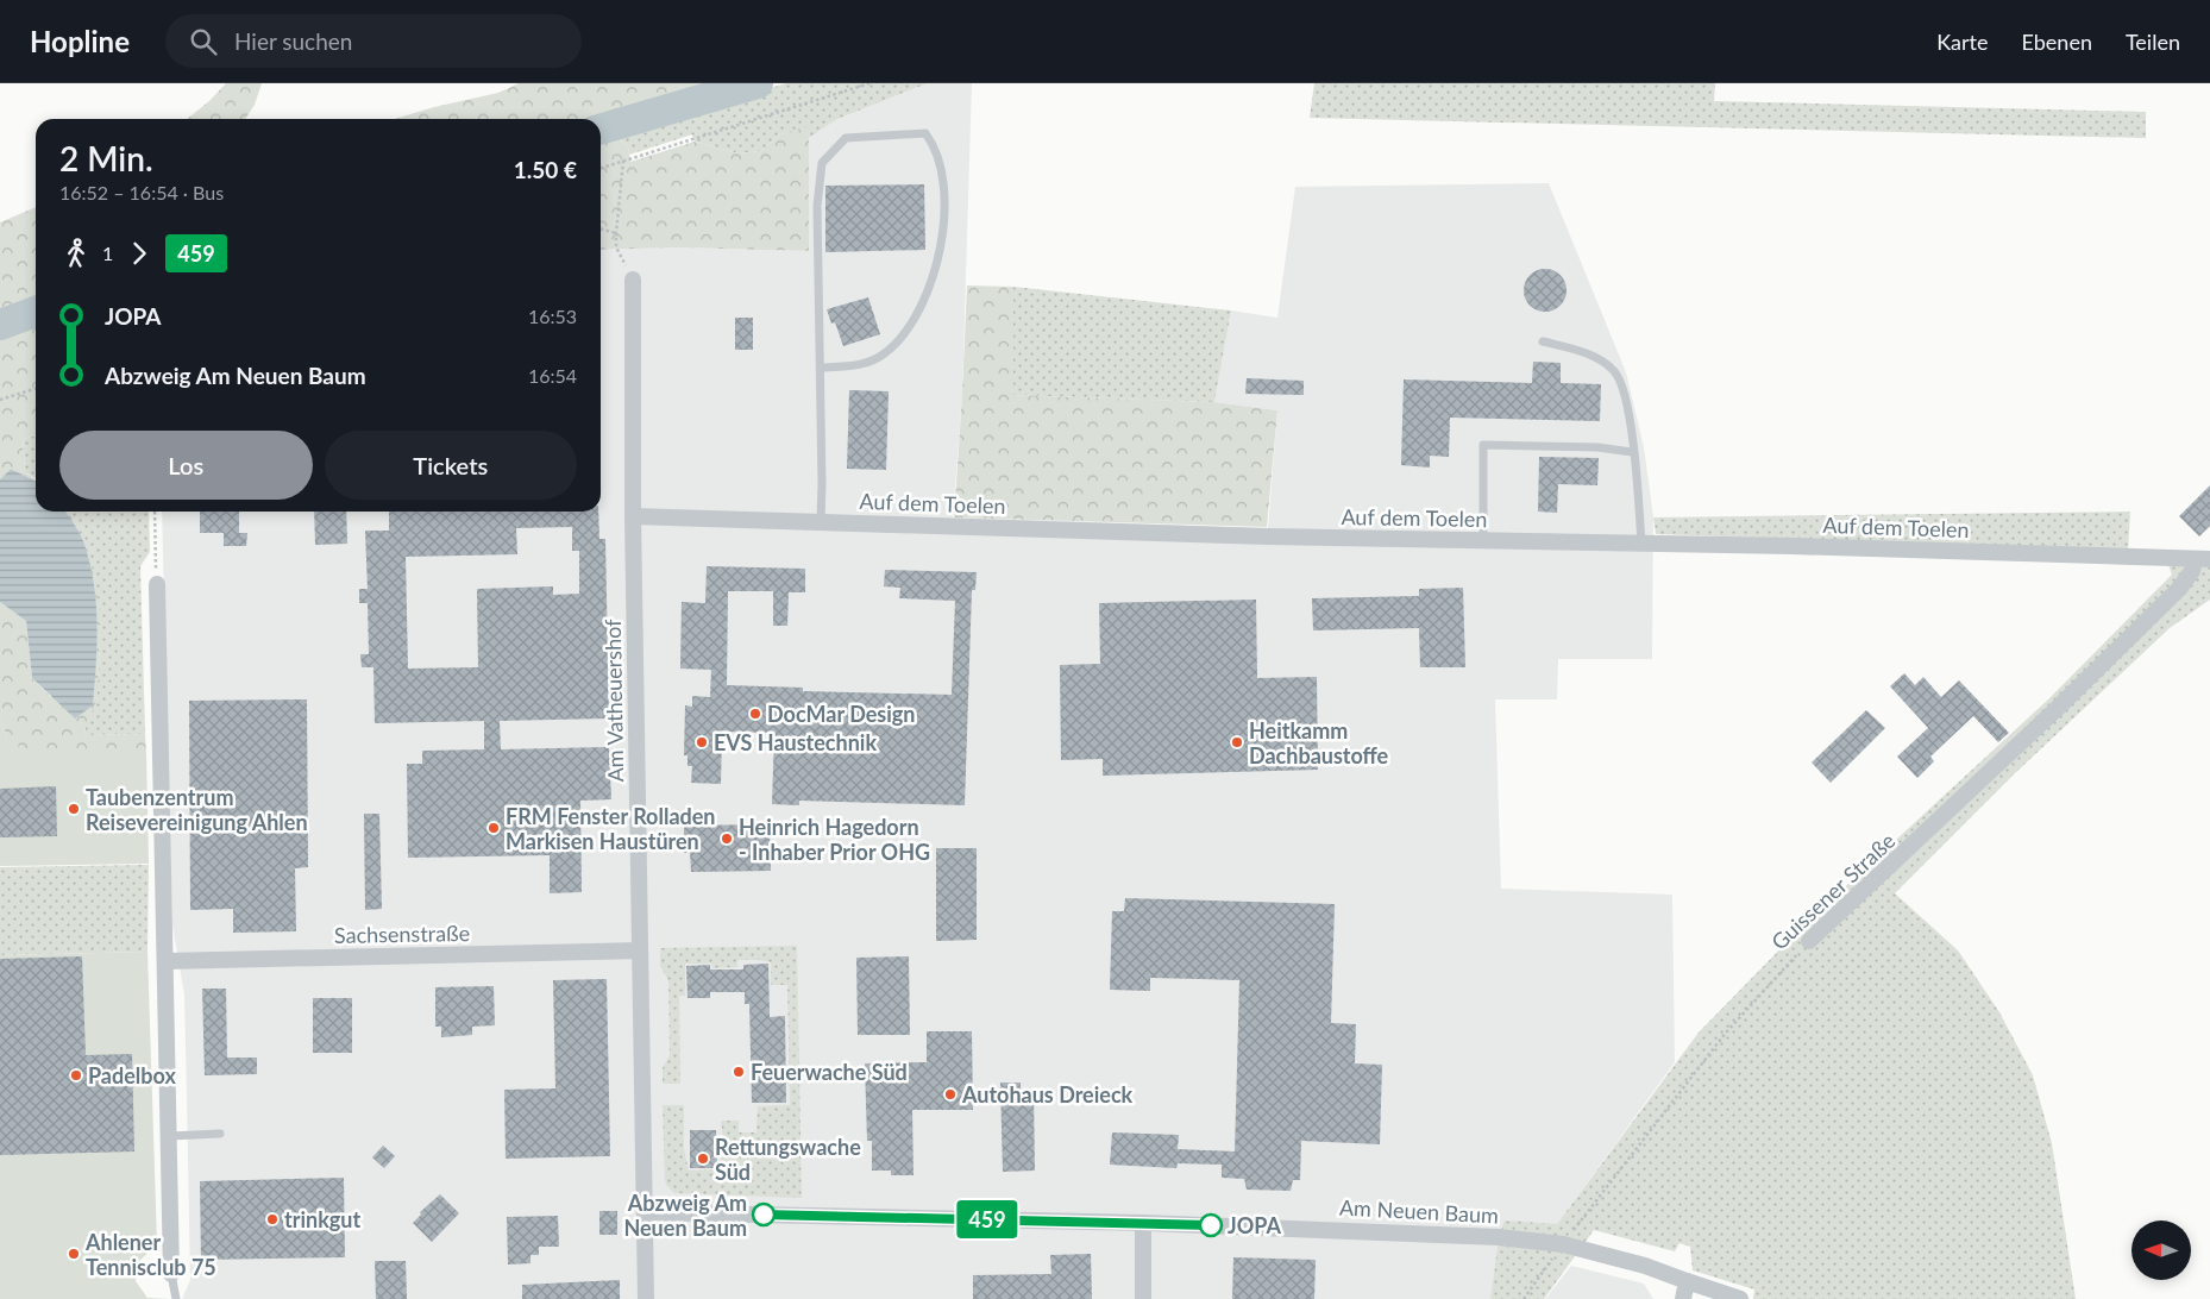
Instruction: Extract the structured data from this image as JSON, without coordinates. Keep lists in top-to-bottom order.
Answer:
{
  "streets": {
    "street": [
      "Auf dem Toelen",
      "Am Vatheuershof",
      "Guissener Straße",
      "Sachsenstraße",
      "Am Neuen Baum"
    ]
  },
  "crossings": [
    ["Auf dem Toelen", "Am Vatheuershof"],
    ["Auf dem Toelen", "Guissener Straße"],
    ["Am Vatheuershof", "Sachsenstraße"],
    ["Am Vatheuershof", "Am Neuen Baum"],
    ["Guissener Straße", "Am Neuen Baum"]
  ],
  "places": [
    "DocMar Design",
    "EVS Haustechnik",
    "Heitkamm Dachbaustoffe",
    "Taubenzentrum Reisevereinigung Ahlen",
    "FRM Fenster Rolladen Markisen Haustüren",
    "Heinrich Hagedorn - Inhaber Prior OHG",
    "Feuerwache Süd",
    "Padelbox",
    "Autohaus Dreieck",
    "Rettungswache Süd",
    "Abzweig Am Neuen Baum",
    "trinkgut",
    "JOPA",
    "Ahlener Tennisclub 75"
  ],
  "lines": ["bus line 459"],
  "north": "left",
  "page": {
    "header": "Hopline",
    "search": "Hier suchen",
    "nav": ["Karte", "Ebenen", "Teilen"],
    "on_map": "459",
    "heading": ["2 Min.", "16:52 – 16:54 · Bus", "1.50 €"],
    "legs": ["1", "459"],
    "list": [
      {
        "name": "JOPA",
        "value": "16:53"
      },
      {
        "name": "Abzweig Am Neuen Baum",
        "value": "16:54"
      }
    ],
    "buttons": ["Los", "Tickets"]
  }
}
